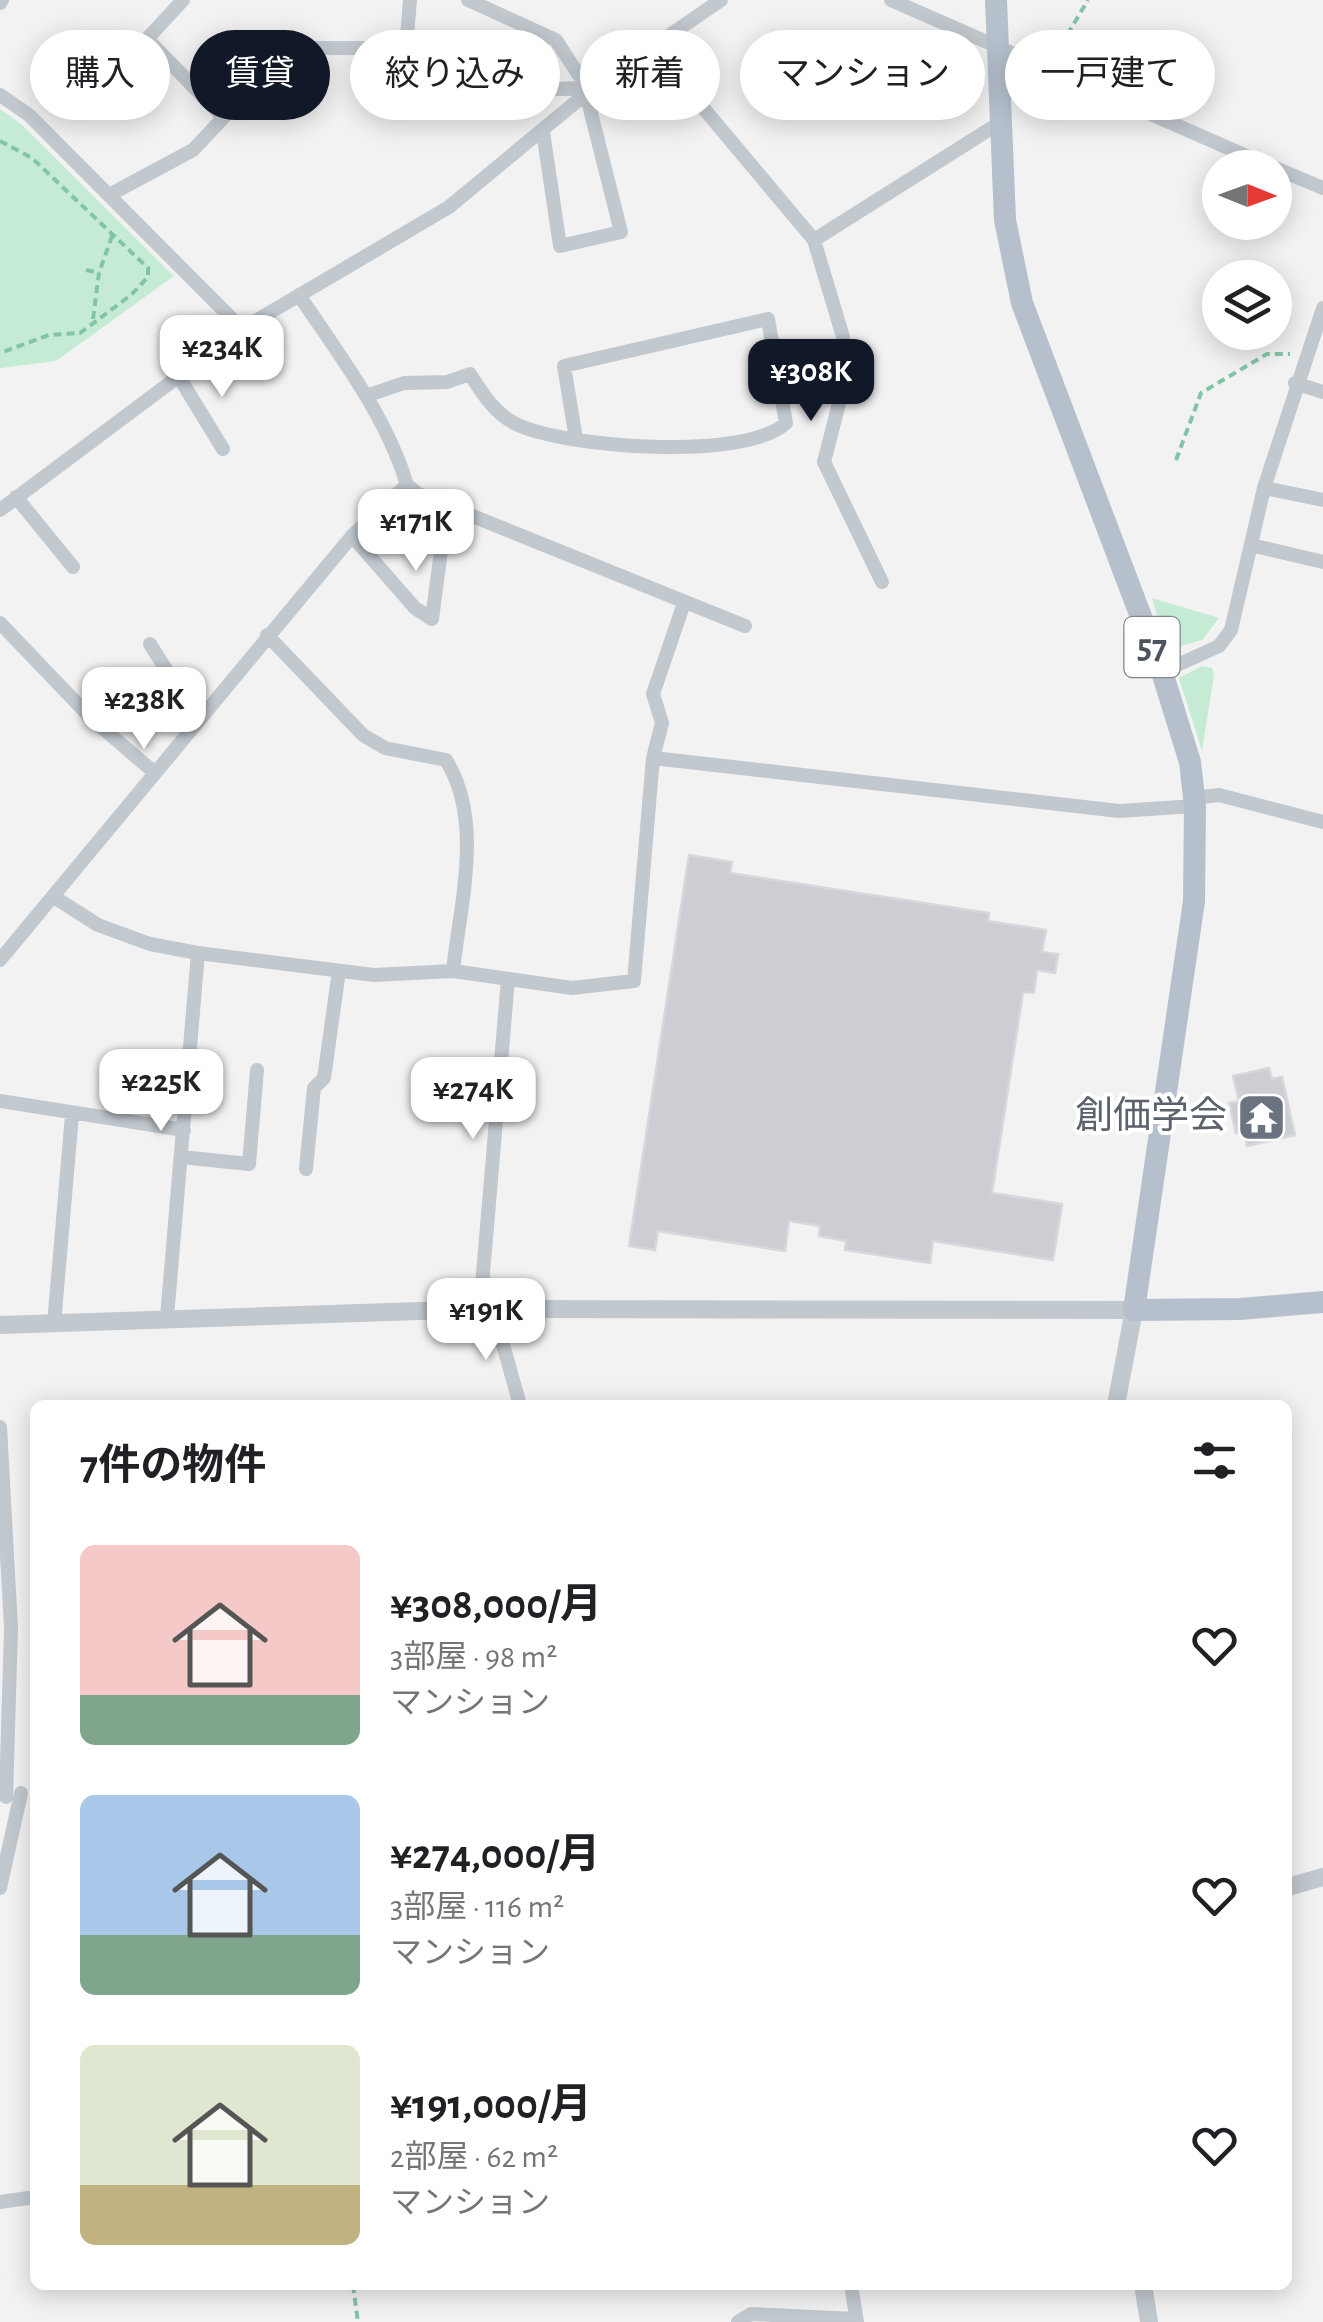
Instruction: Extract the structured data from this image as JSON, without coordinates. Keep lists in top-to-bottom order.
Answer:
{
  "streets": {
    "main road": ["57"]
  },
  "places": {
    "temple": ["創価学会"]
  },
  "north": "right",
  "page": {
    "chip": [
      "購入",
      "賃貸",
      "絞り込み",
      "新着",
      "マンション",
      "一戸建て"
    ],
    "price": [
      "¥234K",
      "¥308K",
      "¥171K",
      "¥238K",
      "¥225K",
      "¥274K",
      "¥191K"
    ],
    "heading": "7件の物件",
    "list": [
      {
        "name": "¥308,000/月",
        "note": "3部屋 · 98 m² · マンション"
      },
      {
        "name": "¥274,000/月",
        "note": "3部屋 · 116 m² · マンション"
      },
      {
        "name": "¥191,000/月",
        "note": "2部屋 · 62 m² · マンション"
      }
    ]
  }
}
